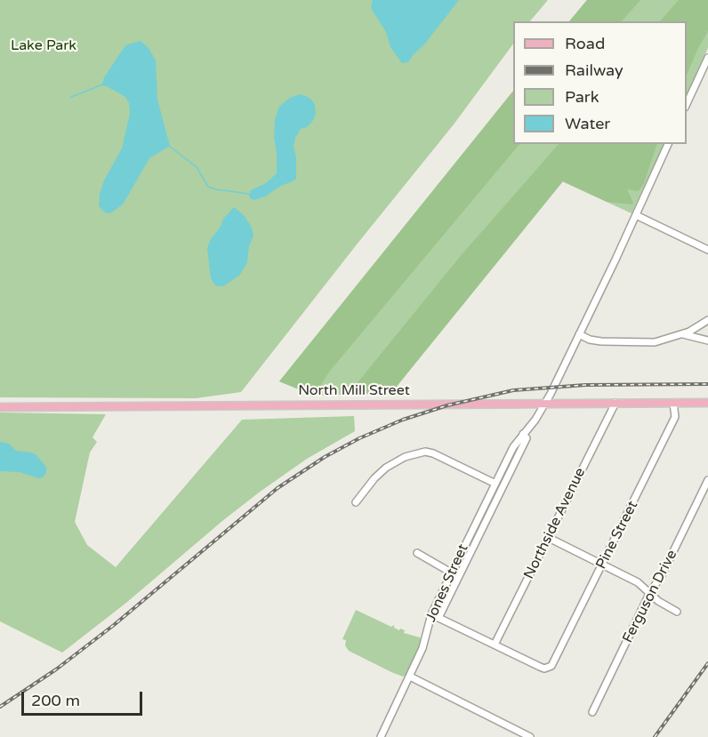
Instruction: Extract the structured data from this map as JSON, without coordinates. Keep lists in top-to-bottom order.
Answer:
{
  "streets": {
    "main road": ["North Mill Street"],
    "street": [
      "Northside Avenue",
      "Pine Street",
      "Jones Street",
      "Ferguson Drive"
    ]
  },
  "crossings": [
    ["North Mill Street", "Northside Avenue"],
    ["North Mill Street", "Pine Street"],
    ["North Mill Street", "Jones Street"],
    ["Northside Avenue", "Pine Street"]
  ],
  "parks": ["Lake Park"],
  "legend": [
    "Road",
    "Railway",
    "Park",
    "Water"
  ],
  "scale_bar": "200 m"
}
